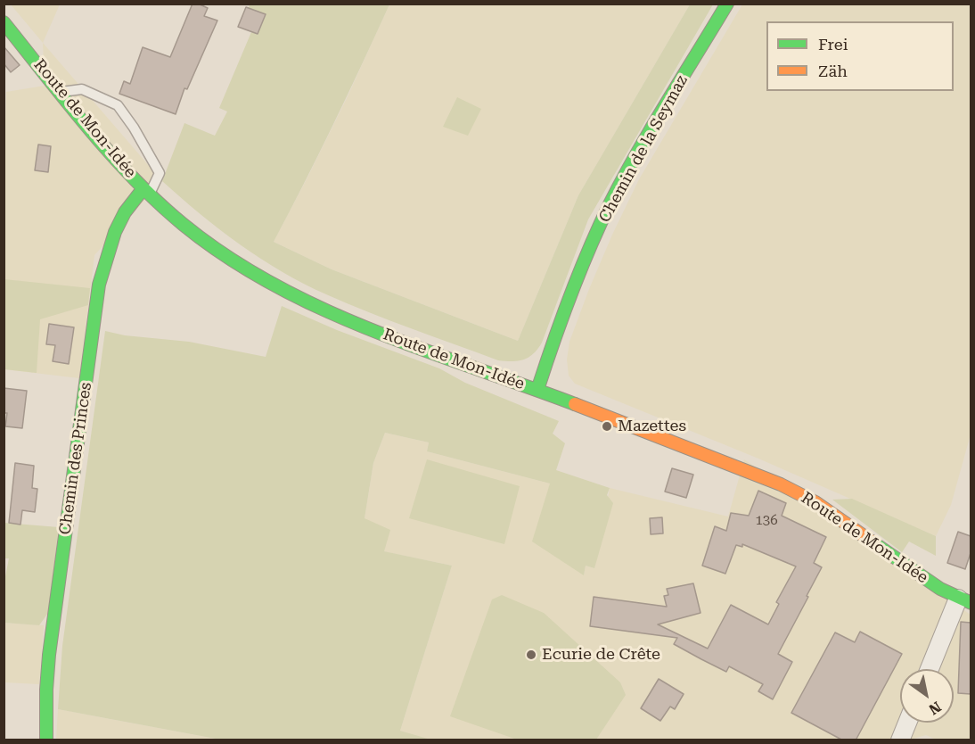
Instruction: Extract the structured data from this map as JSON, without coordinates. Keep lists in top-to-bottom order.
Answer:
{
  "streets": {
    "street": ["Route de Mon-Idée", "Chemin de la Seymaz", "Chemin des Princes"]
  },
  "crossings": [
    ["Route de Mon-Idée", "Chemin de la Seymaz"],
    ["Route de Mon-Idée", "Chemin des Princes"]
  ],
  "places": ["Mazettes", "Ecurie de Crête"],
  "house_numbers": ["136"],
  "legend": ["Frei", "Zäh"],
  "north": "bottom right"
}
